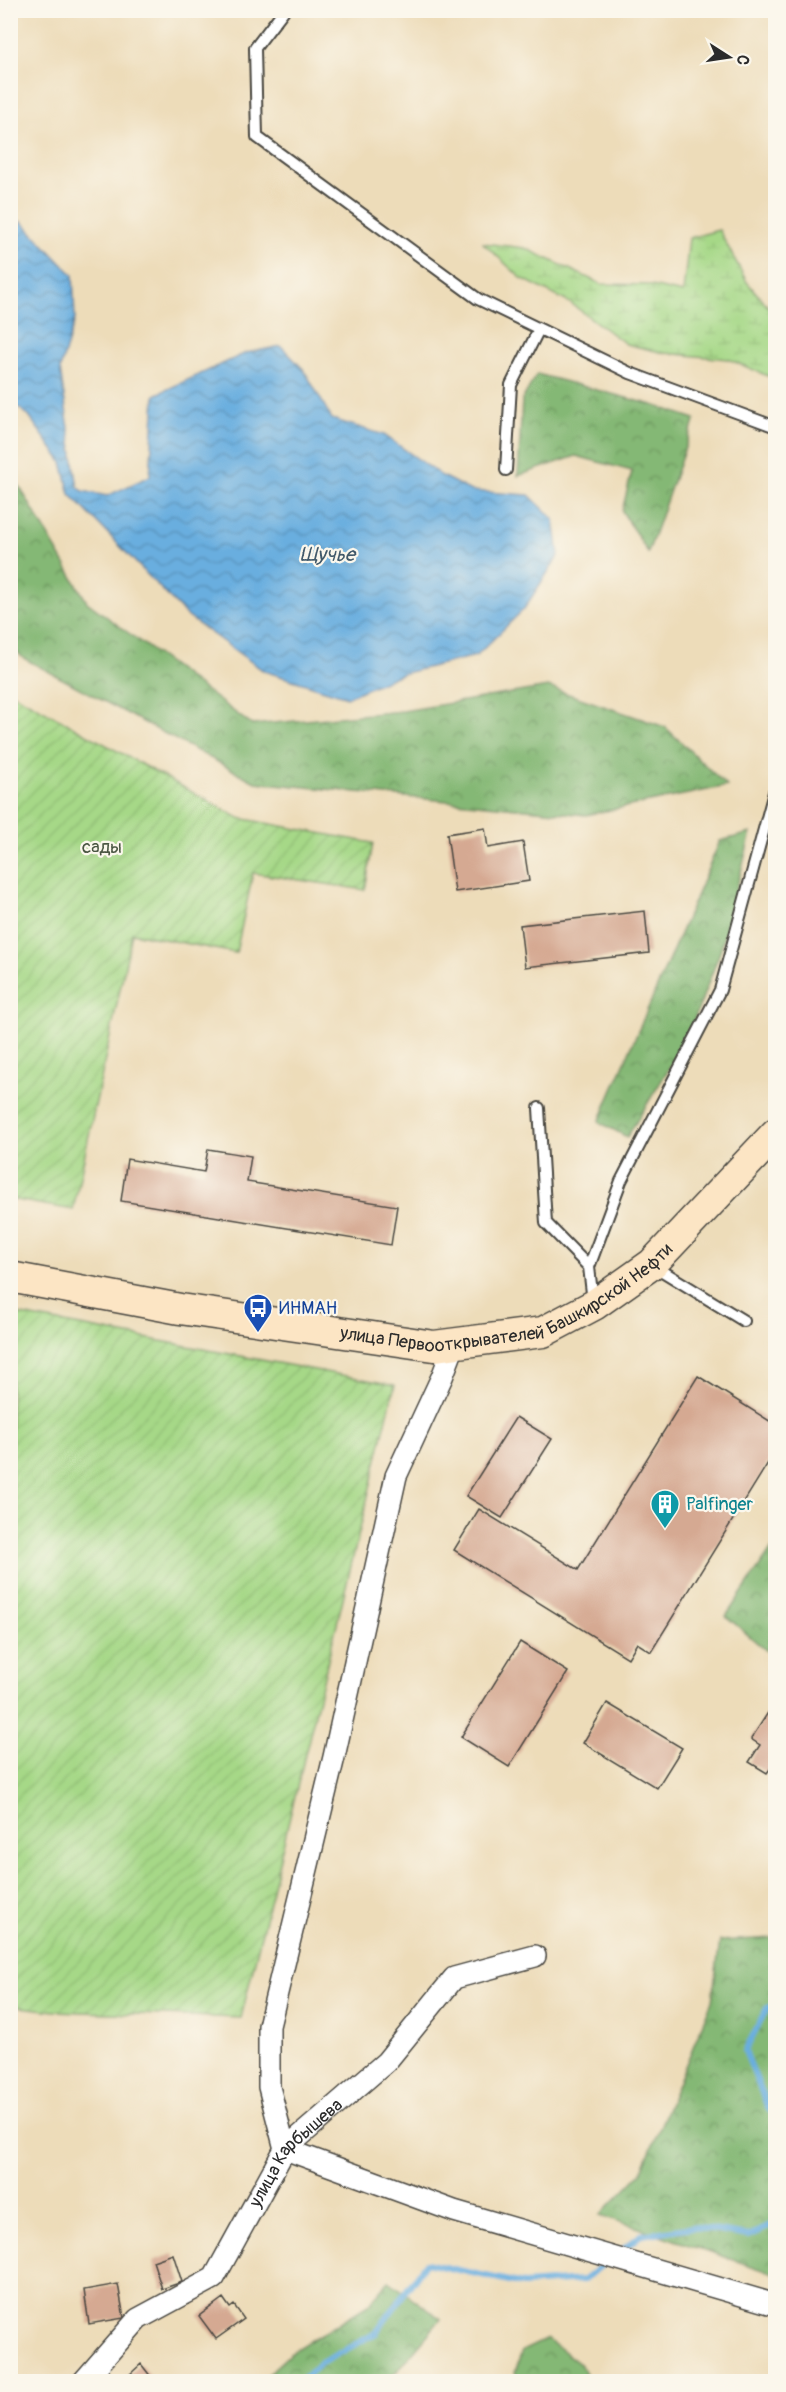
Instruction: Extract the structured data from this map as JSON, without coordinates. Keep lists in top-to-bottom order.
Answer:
{
  "streets": {
    "street": ["улица Первооткрывателей Башкирской Нефти", "улица Карбышева"]
  },
  "water": ["Щучье"],
  "parks": ["сады"],
  "places": {
    "bus stop": ["ИНМАН"],
    "building": ["Palfinger"]
  },
  "north": "right"
}
